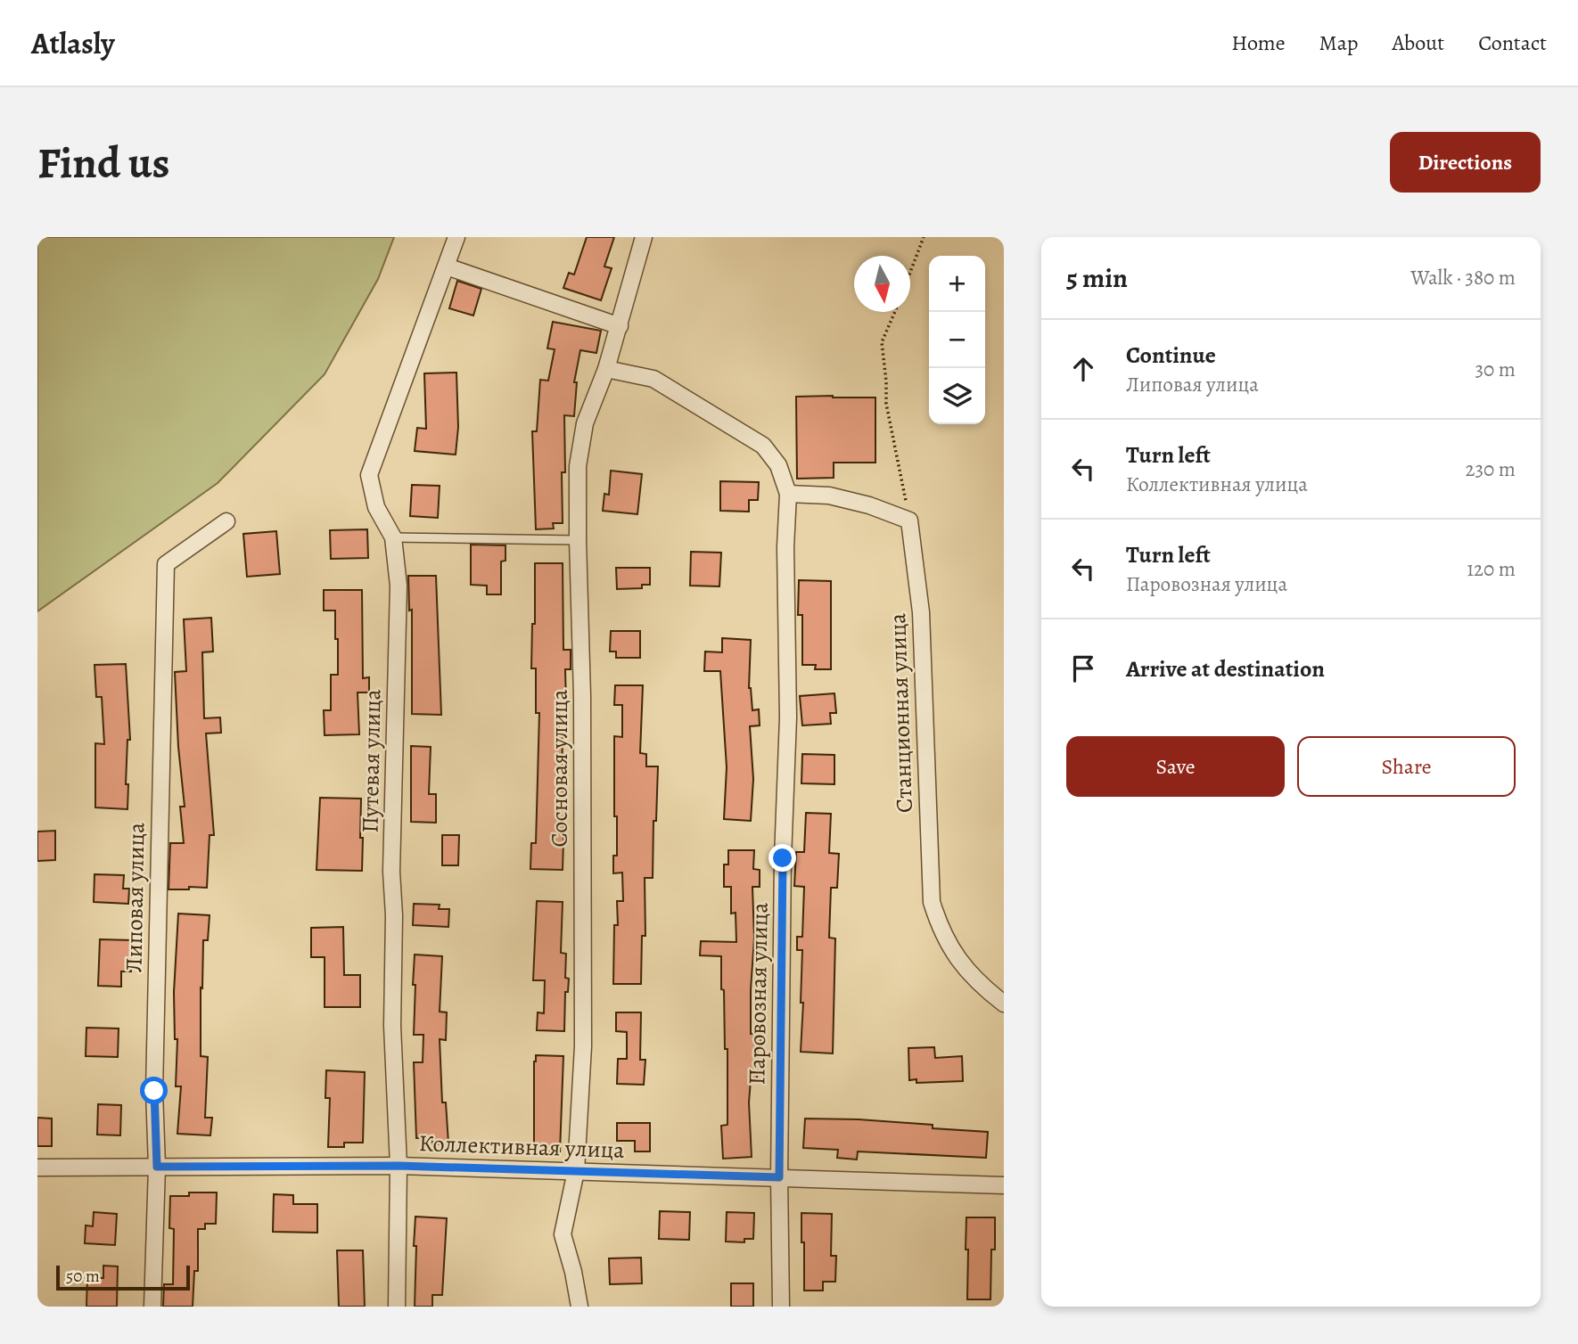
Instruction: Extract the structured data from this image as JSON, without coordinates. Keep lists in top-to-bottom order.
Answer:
{
  "streets": {
    "street": [
      "Станционная улица",
      "Путевая улица",
      "Сосновая улица",
      "Липовая улица",
      "Паровозная улица",
      "Коллективная улица"
    ]
  },
  "crossings": [
    ["Путевая улица", "Коллективная улица"],
    ["Сосновая улица", "Коллективная улица"],
    ["Липовая улица", "Коллективная улица"],
    ["Паровозная улица", "Коллективная улица"]
  ],
  "scale_bar": "50 m",
  "north": "bottom",
  "page": {
    "header": "Atlasly",
    "nav": [
      "Home",
      "Map",
      "About",
      "Contact"
    ],
    "buttons": [
      "Directions",
      ["Save", "Share"]
    ],
    "title": "Find us",
    "heading": ["5 min", "Walk · 380 m"],
    "map_buttons": ["+", "−"],
    "list": [
      ["Continue", "Липовая улица", "30 m"],
      ["Turn left", "Коллективная улица", "230 m"],
      ["Turn left", "Паровозная улица", "120 m"],
      "Arrive at destination"
    ],
    "scale": "50 m"
  }
}
